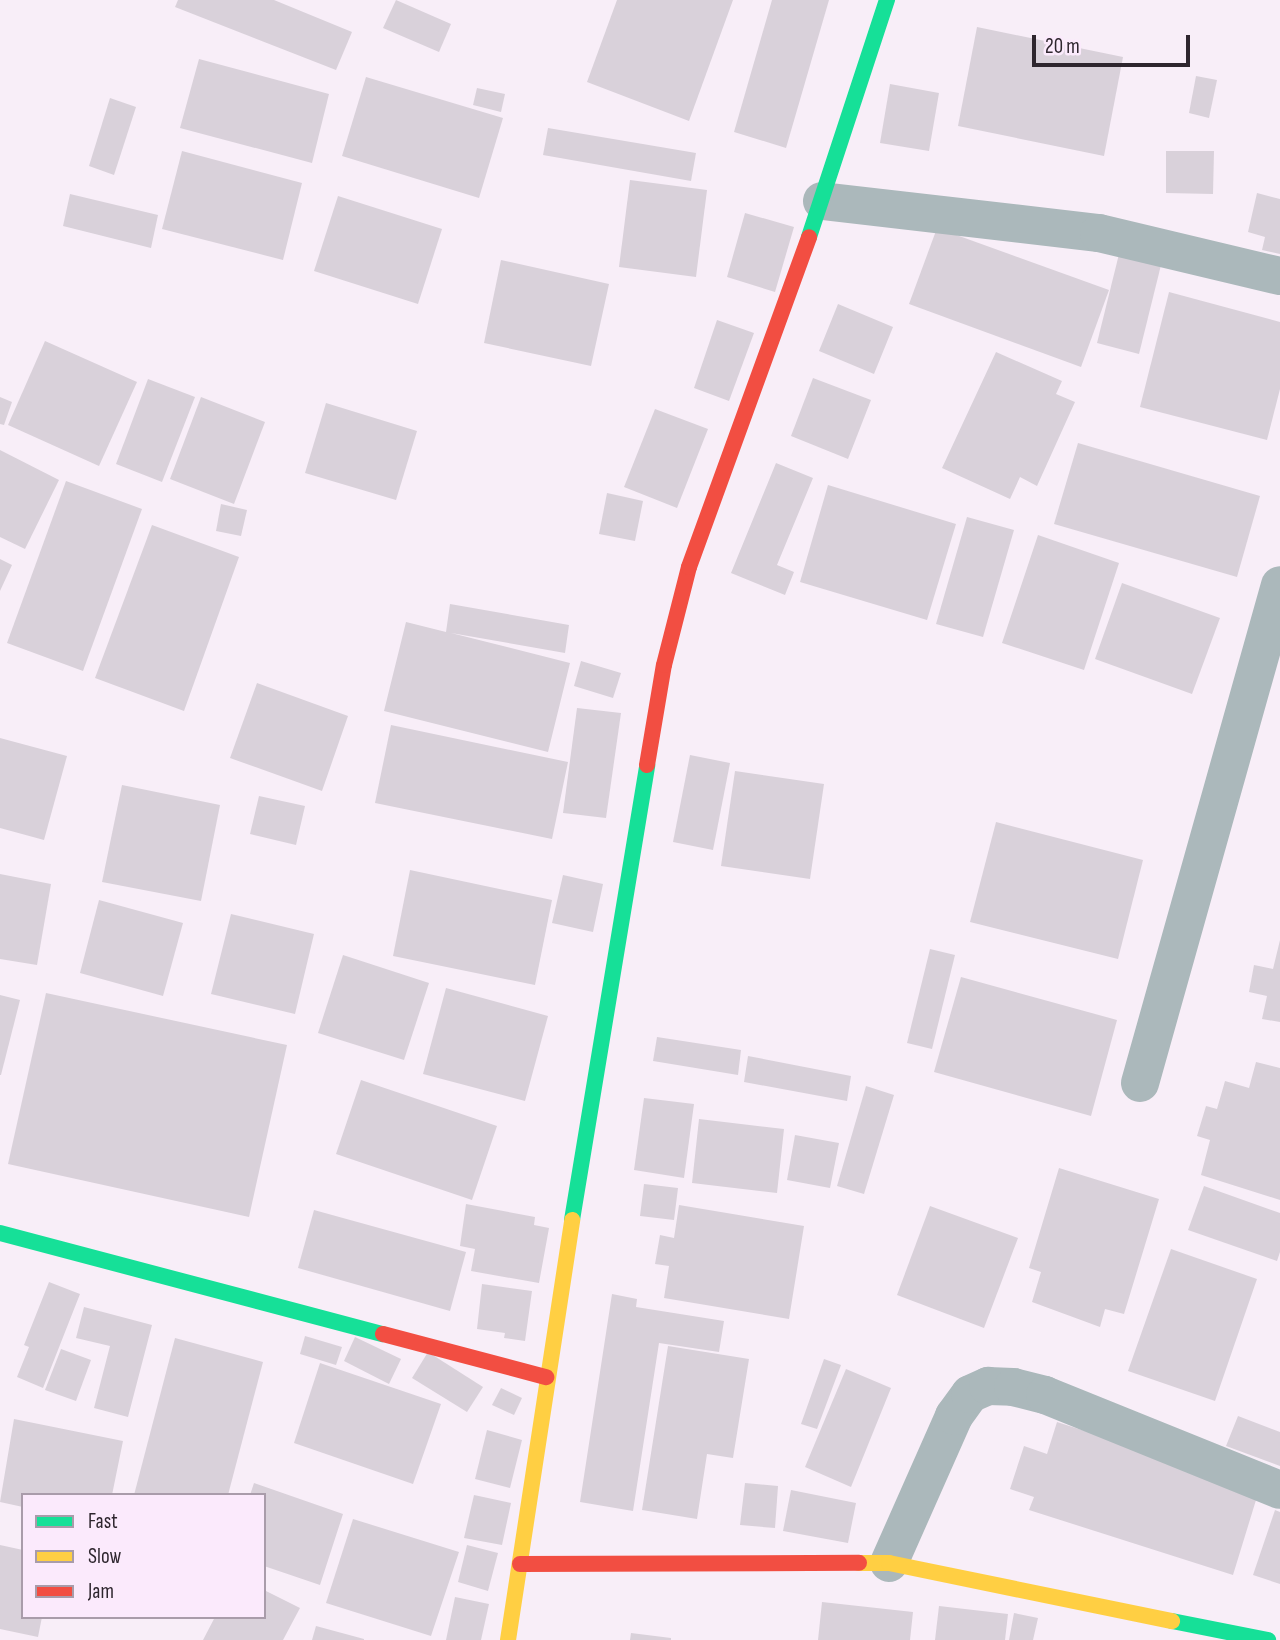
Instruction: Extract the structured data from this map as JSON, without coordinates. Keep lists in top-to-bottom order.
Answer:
{
  "legend": ["Fast", "Slow", "Jam"],
  "scale_bar": "20 m"
}
